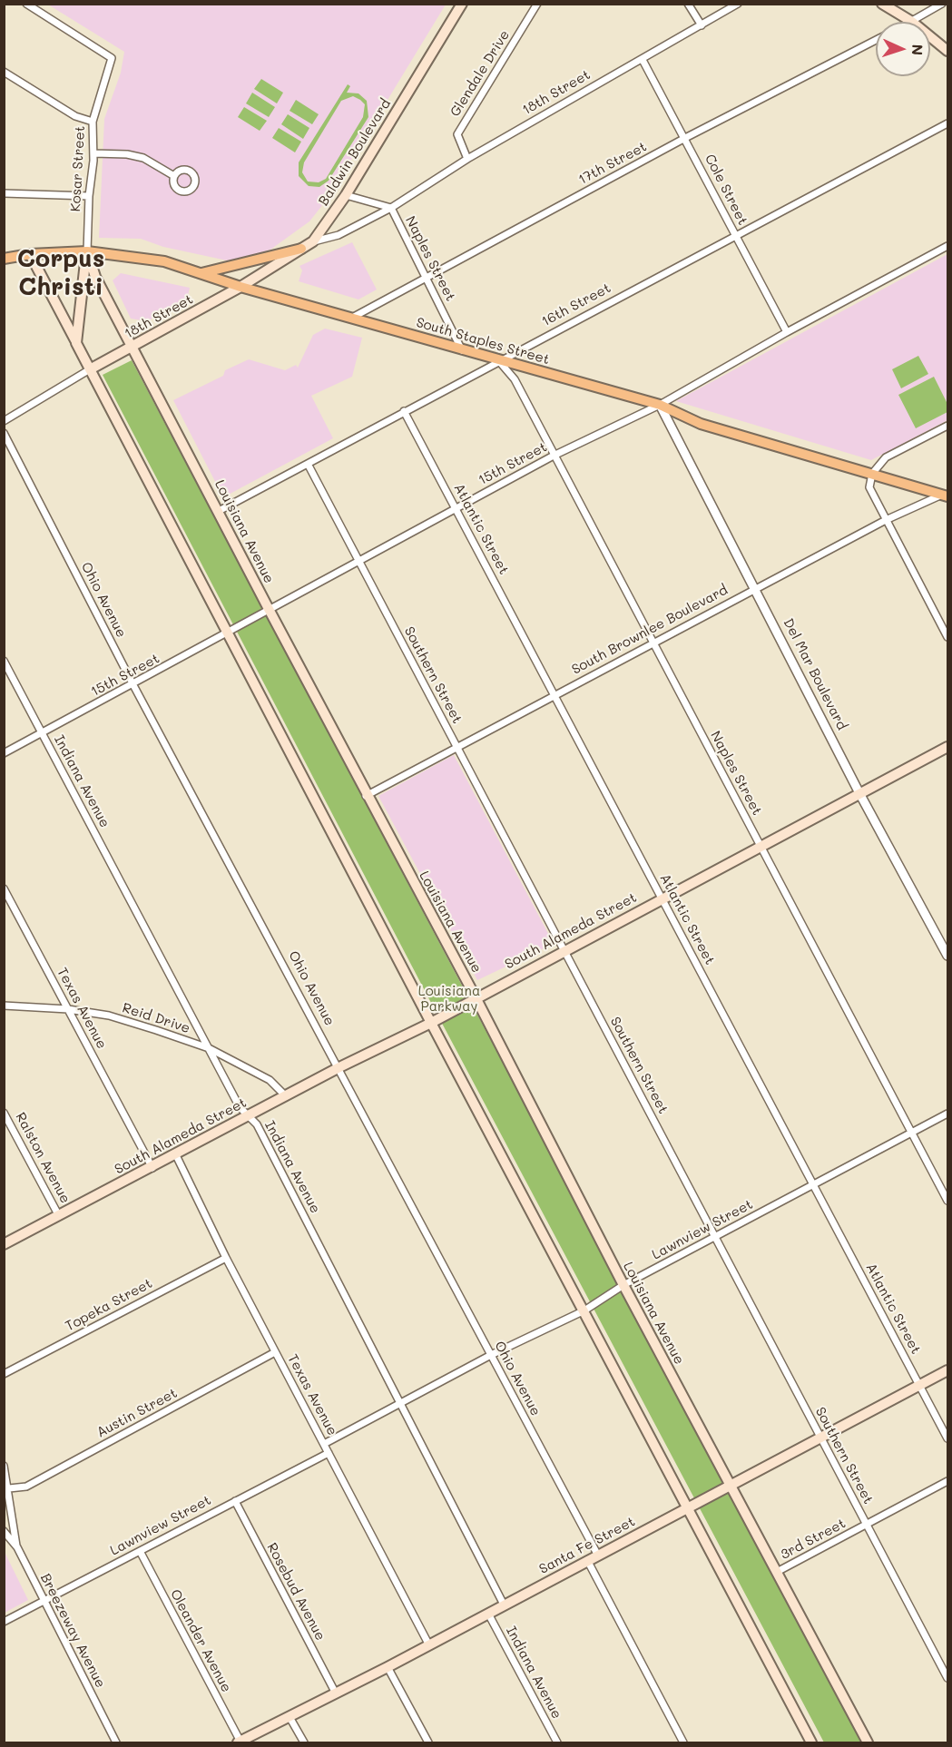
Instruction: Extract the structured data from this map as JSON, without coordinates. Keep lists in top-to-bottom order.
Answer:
{
  "streets": {
    "main road": [
      "18th Street",
      "Baldwin Boulevard",
      "South Staples Street",
      "Louisiana Avenue",
      "South Alameda Street",
      "Santa Fe Street"
    ],
    "street": [
      "Glendale Drive",
      "17th Street",
      "Kosar Street",
      "Cole Street",
      "Naples Street",
      "16th Street",
      "15th Street",
      "Atlantic Street",
      "Ohio Avenue",
      "South Brownlee Boulevard",
      "Del Mar Boulevard",
      "Southern Street",
      "Indiana Avenue",
      "Texas Avenue",
      "Reid Drive",
      "Ralston Avenue",
      "Lawnview Street",
      "Topeka Street",
      "Austin Street",
      "3rd Street",
      "Rosebud Avenue",
      "Breezeway Avenue",
      "Oleander Avenue"
    ]
  },
  "crossings": [
    ["Glendale Drive", "18th Street"],
    ["18th Street", "Baldwin Boulevard"],
    ["18th Street", "Cole Street"],
    ["18th Street", "Naples Street"],
    ["18th Street", "South Staples Street"],
    ["18th Street", "Louisiana Avenue"],
    ["Baldwin Boulevard", "South Staples Street"],
    ["17th Street", "Cole Street"],
    ["17th Street", "Naples Street"],
    ["17th Street", "South Staples Street"],
    ["Kosar Street", "South Staples Street"],
    ["Kosar Street", "Louisiana Avenue"],
    ["Cole Street", "16th Street"],
    ["Cole Street", "15th Street"],
    ["Naples Street", "16th Street"],
    ["Naples Street", "South Staples Street"],
    ["Naples Street", "15th Street"],
    ["Naples Street", "South Brownlee Boulevard"],
    ["Naples Street", "South Alameda Street"],
    ["Naples Street", "Lawnview Street"],
    ["16th Street", "South Staples Street"],
    ["16th Street", "Atlantic Street"],
    ["16th Street", "Louisiana Avenue"],
    ["16th Street", "Southern Street"],
    ["South Staples Street", "15th Street"],
    ["South Staples Street", "Louisiana Avenue"],
    ["South Staples Street", "South Brownlee Boulevard"],
    ["South Staples Street", "Del Mar Boulevard"],
    ["15th Street", "Atlantic Street"],
    ["15th Street", "Louisiana Avenue"],
    ["15th Street", "Ohio Avenue"],
    ["15th Street", "Del Mar Boulevard"],
    ["15th Street", "Southern Street"],
    ["15th Street", "Indiana Avenue"],
    ["Atlantic Street", "South Brownlee Boulevard"],
    ["Atlantic Street", "South Alameda Street"],
    ["Atlantic Street", "Lawnview Street"],
    ["Atlantic Street", "Santa Fe Street"],
    ["Louisiana Avenue", "South Brownlee Boulevard"],
    ["Louisiana Avenue", "South Alameda Street"],
    ["Louisiana Avenue", "Lawnview Street"],
    ["Louisiana Avenue", "3rd Street"],
    ["Louisiana Avenue", "Santa Fe Street"],
    ["Ohio Avenue", "South Alameda Street"],
    ["Ohio Avenue", "Lawnview Street"],
    ["Ohio Avenue", "Santa Fe Street"],
    ["South Brownlee Boulevard", "Del Mar Boulevard"],
    ["South Brownlee Boulevard", "Southern Street"],
    ["Del Mar Boulevard", "South Alameda Street"],
    ["Southern Street", "South Alameda Street"],
    ["Southern Street", "Lawnview Street"],
    ["Southern Street", "3rd Street"],
    ["Southern Street", "Santa Fe Street"],
    ["Indiana Avenue", "South Alameda Street"],
    ["Indiana Avenue", "Reid Drive"],
    ["Indiana Avenue", "Lawnview Street"],
    ["Indiana Avenue", "Santa Fe Street"],
    ["South Alameda Street", "Texas Avenue"],
    ["South Alameda Street", "Reid Drive"],
    ["South Alameda Street", "Ralston Avenue"],
    ["Texas Avenue", "Reid Drive"],
    ["Texas Avenue", "Lawnview Street"],
    ["Texas Avenue", "Topeka Street"],
    ["Texas Avenue", "Austin Street"],
    ["Texas Avenue", "Santa Fe Street"],
    ["Lawnview Street", "Rosebud Avenue"],
    ["Lawnview Street", "Breezeway Avenue"],
    ["Lawnview Street", "Oleander Avenue"],
    ["Santa Fe Street", "Rosebud Avenue"],
    ["Santa Fe Street", "Oleander Avenue"]
  ],
  "districts": ["Corpus Christi"],
  "parks": ["Louisiana Parkway"],
  "north": "right"
}
